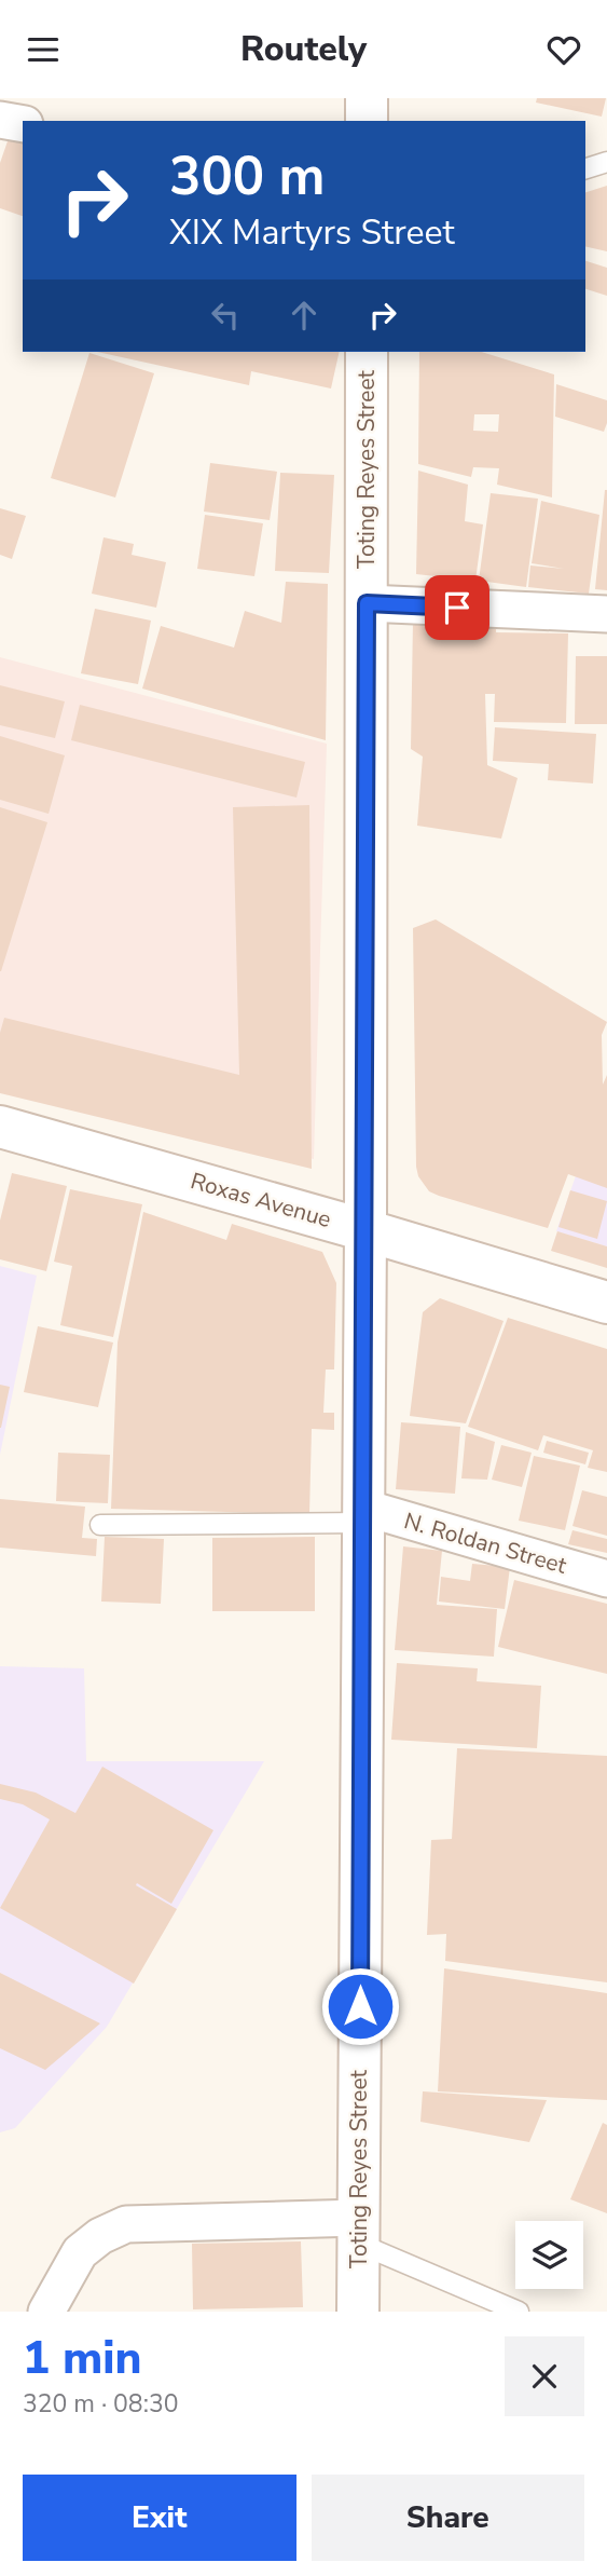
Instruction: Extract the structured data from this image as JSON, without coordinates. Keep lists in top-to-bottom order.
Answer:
{
  "streets": {
    "main road": ["Toting Reyes Street", "Roxas Avenue"],
    "street": ["N. Roldan Street"]
  },
  "crossings": [
    ["Toting Reyes Street", "Roxas Avenue"],
    ["Toting Reyes Street", "N. Roldan Street"]
  ],
  "page": {
    "header": "Routely",
    "turn": ["300 m", "XIX Martyrs Street"],
    "heading": ["1 min", "320 m · 08:30"],
    "buttons": ["Exit", "Share"]
  }
}
